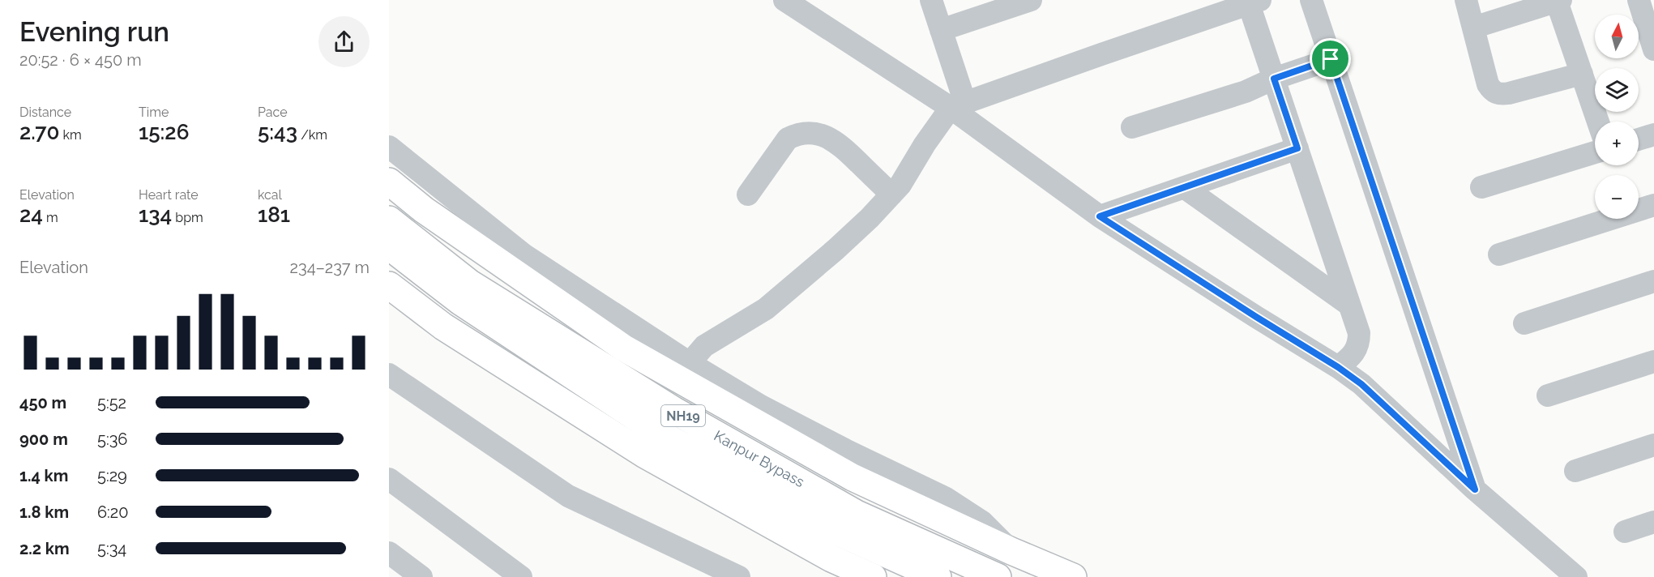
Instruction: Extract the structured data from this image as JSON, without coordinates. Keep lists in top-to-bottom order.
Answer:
{
  "streets": {
    "main road": ["NH19", "Kanpur Bypass"]
  },
  "north": "top",
  "page": {
    "heading": ["Evening run", "20:52 · 6 × 450 m"],
    "map_buttons": ["+", "−"],
    "stats": [
      ["Distance", "2.70 km"],
      ["Time", "15:26"],
      ["Pace", "5:43 /km"],
      ["Elevation", "24 m"],
      ["Heart rate", "134 bpm"],
      ["kcal", "181"]
    ],
    "chart": ["Elevation", "234–237 m"],
    "list": [
      {
        "name": "450 m",
        "note": "5:52"
      },
      {
        "name": "900 m",
        "note": "5:36"
      },
      {
        "name": "1.4 km",
        "note": "5:29"
      },
      {
        "name": "1.8 km",
        "note": "6:20"
      },
      {
        "name": "2.2 km",
        "note": "5:34"
      }
    ]
  }
}
